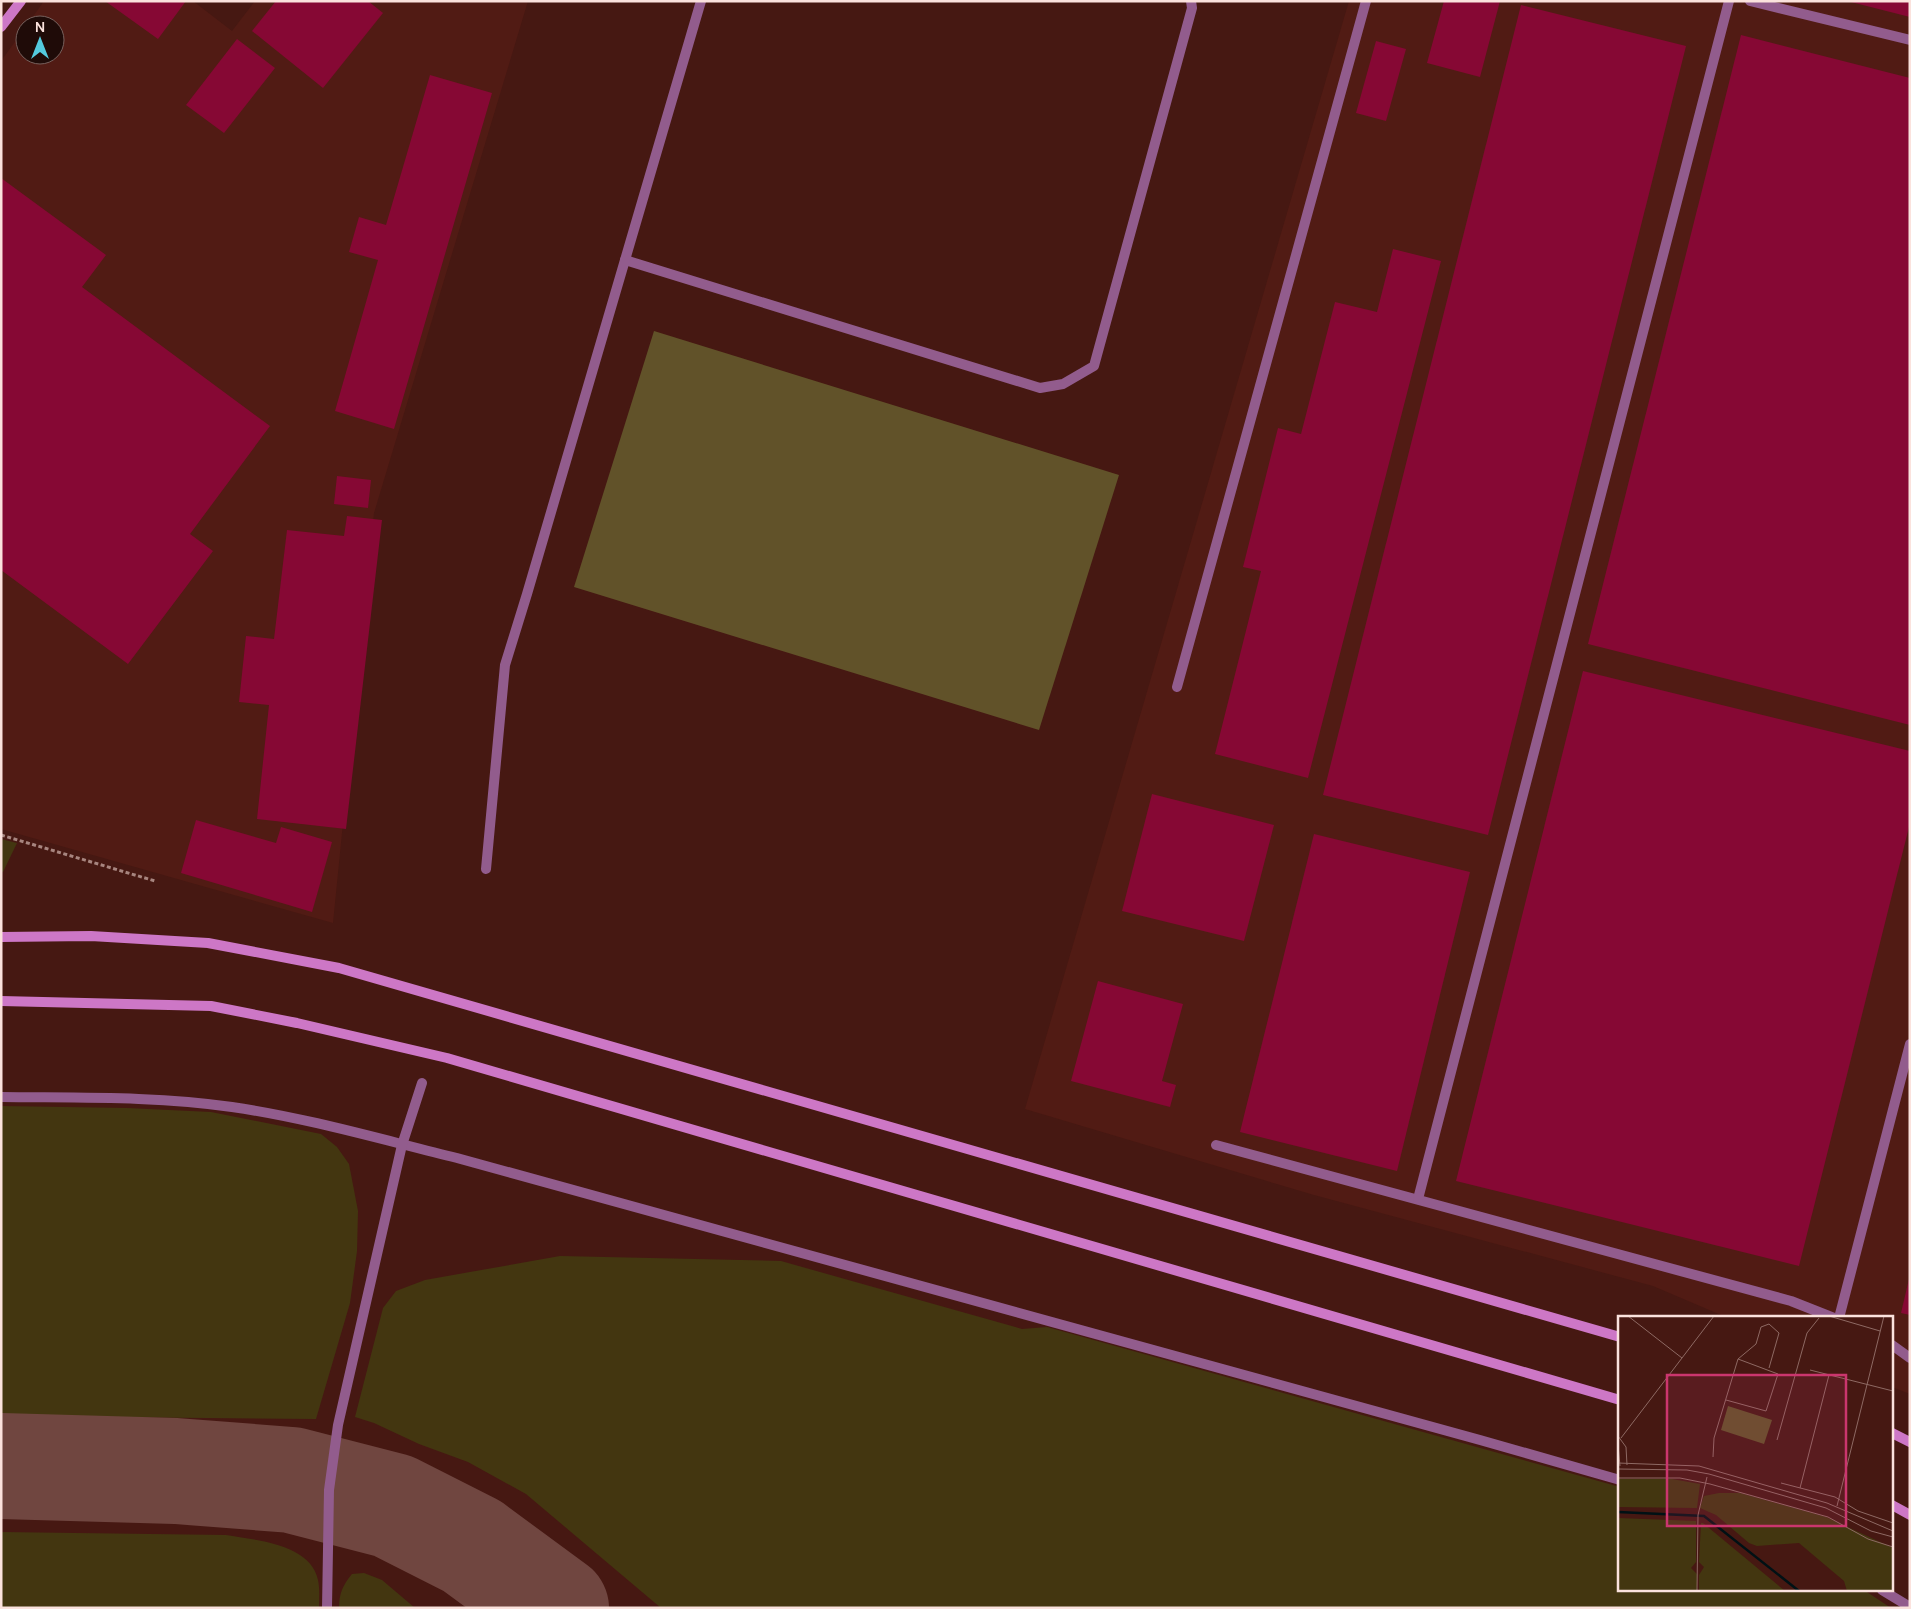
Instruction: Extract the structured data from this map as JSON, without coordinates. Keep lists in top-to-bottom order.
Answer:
{
  "north": "top"
}
